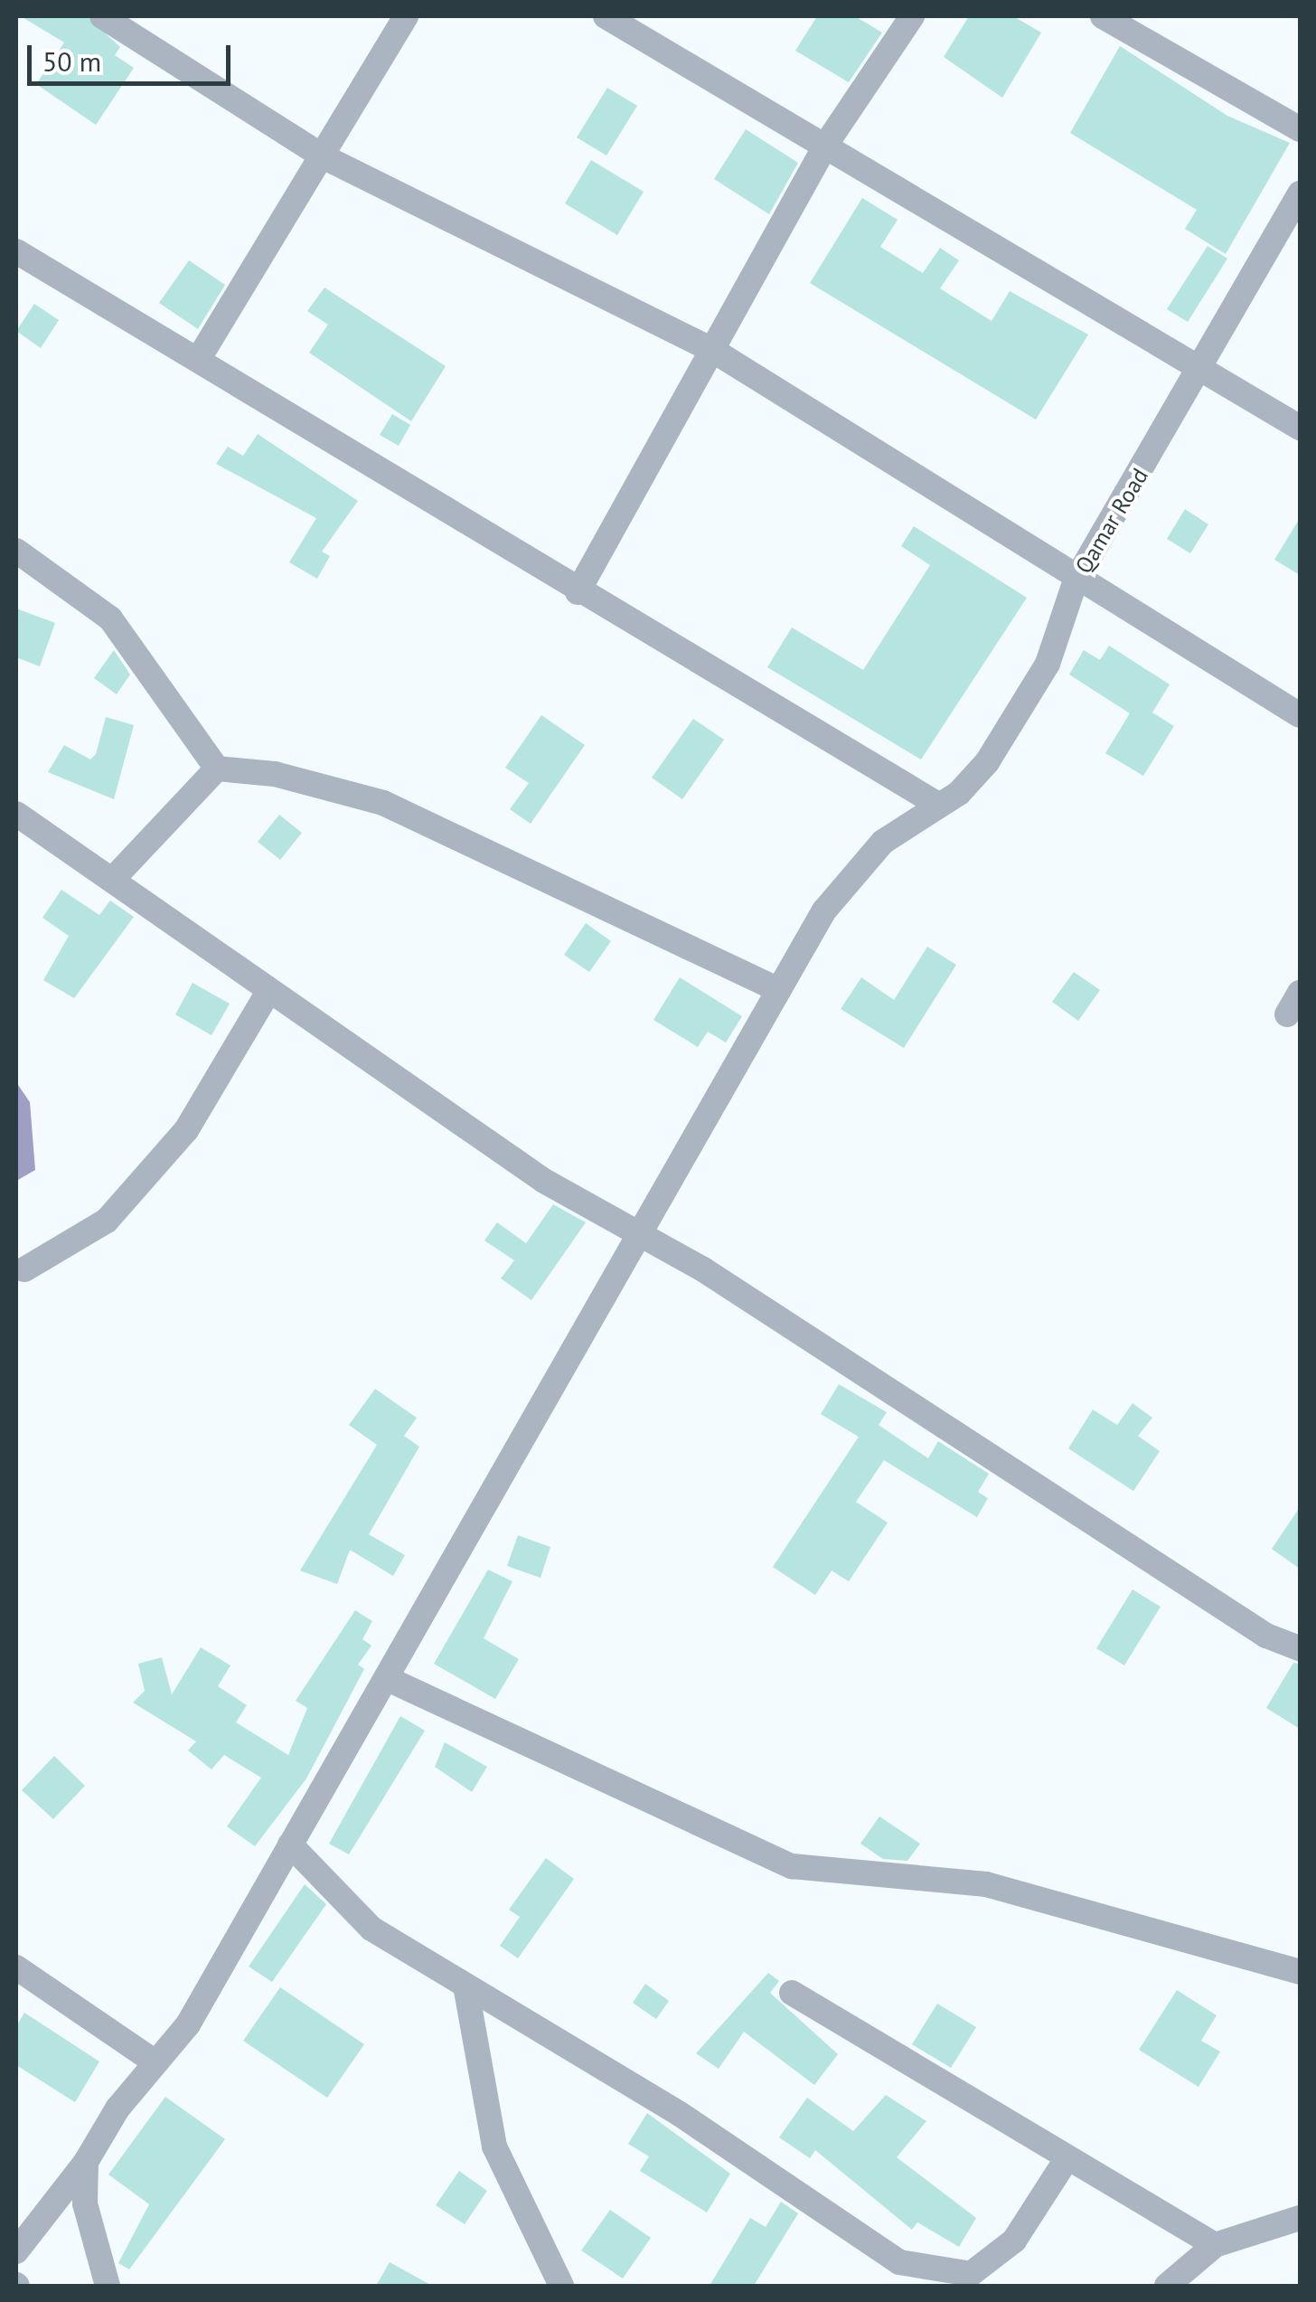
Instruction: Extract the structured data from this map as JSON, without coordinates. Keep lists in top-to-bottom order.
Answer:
{
  "streets": {
    "street": ["Qamar Road"]
  },
  "scale_bar": "50 m"
}
